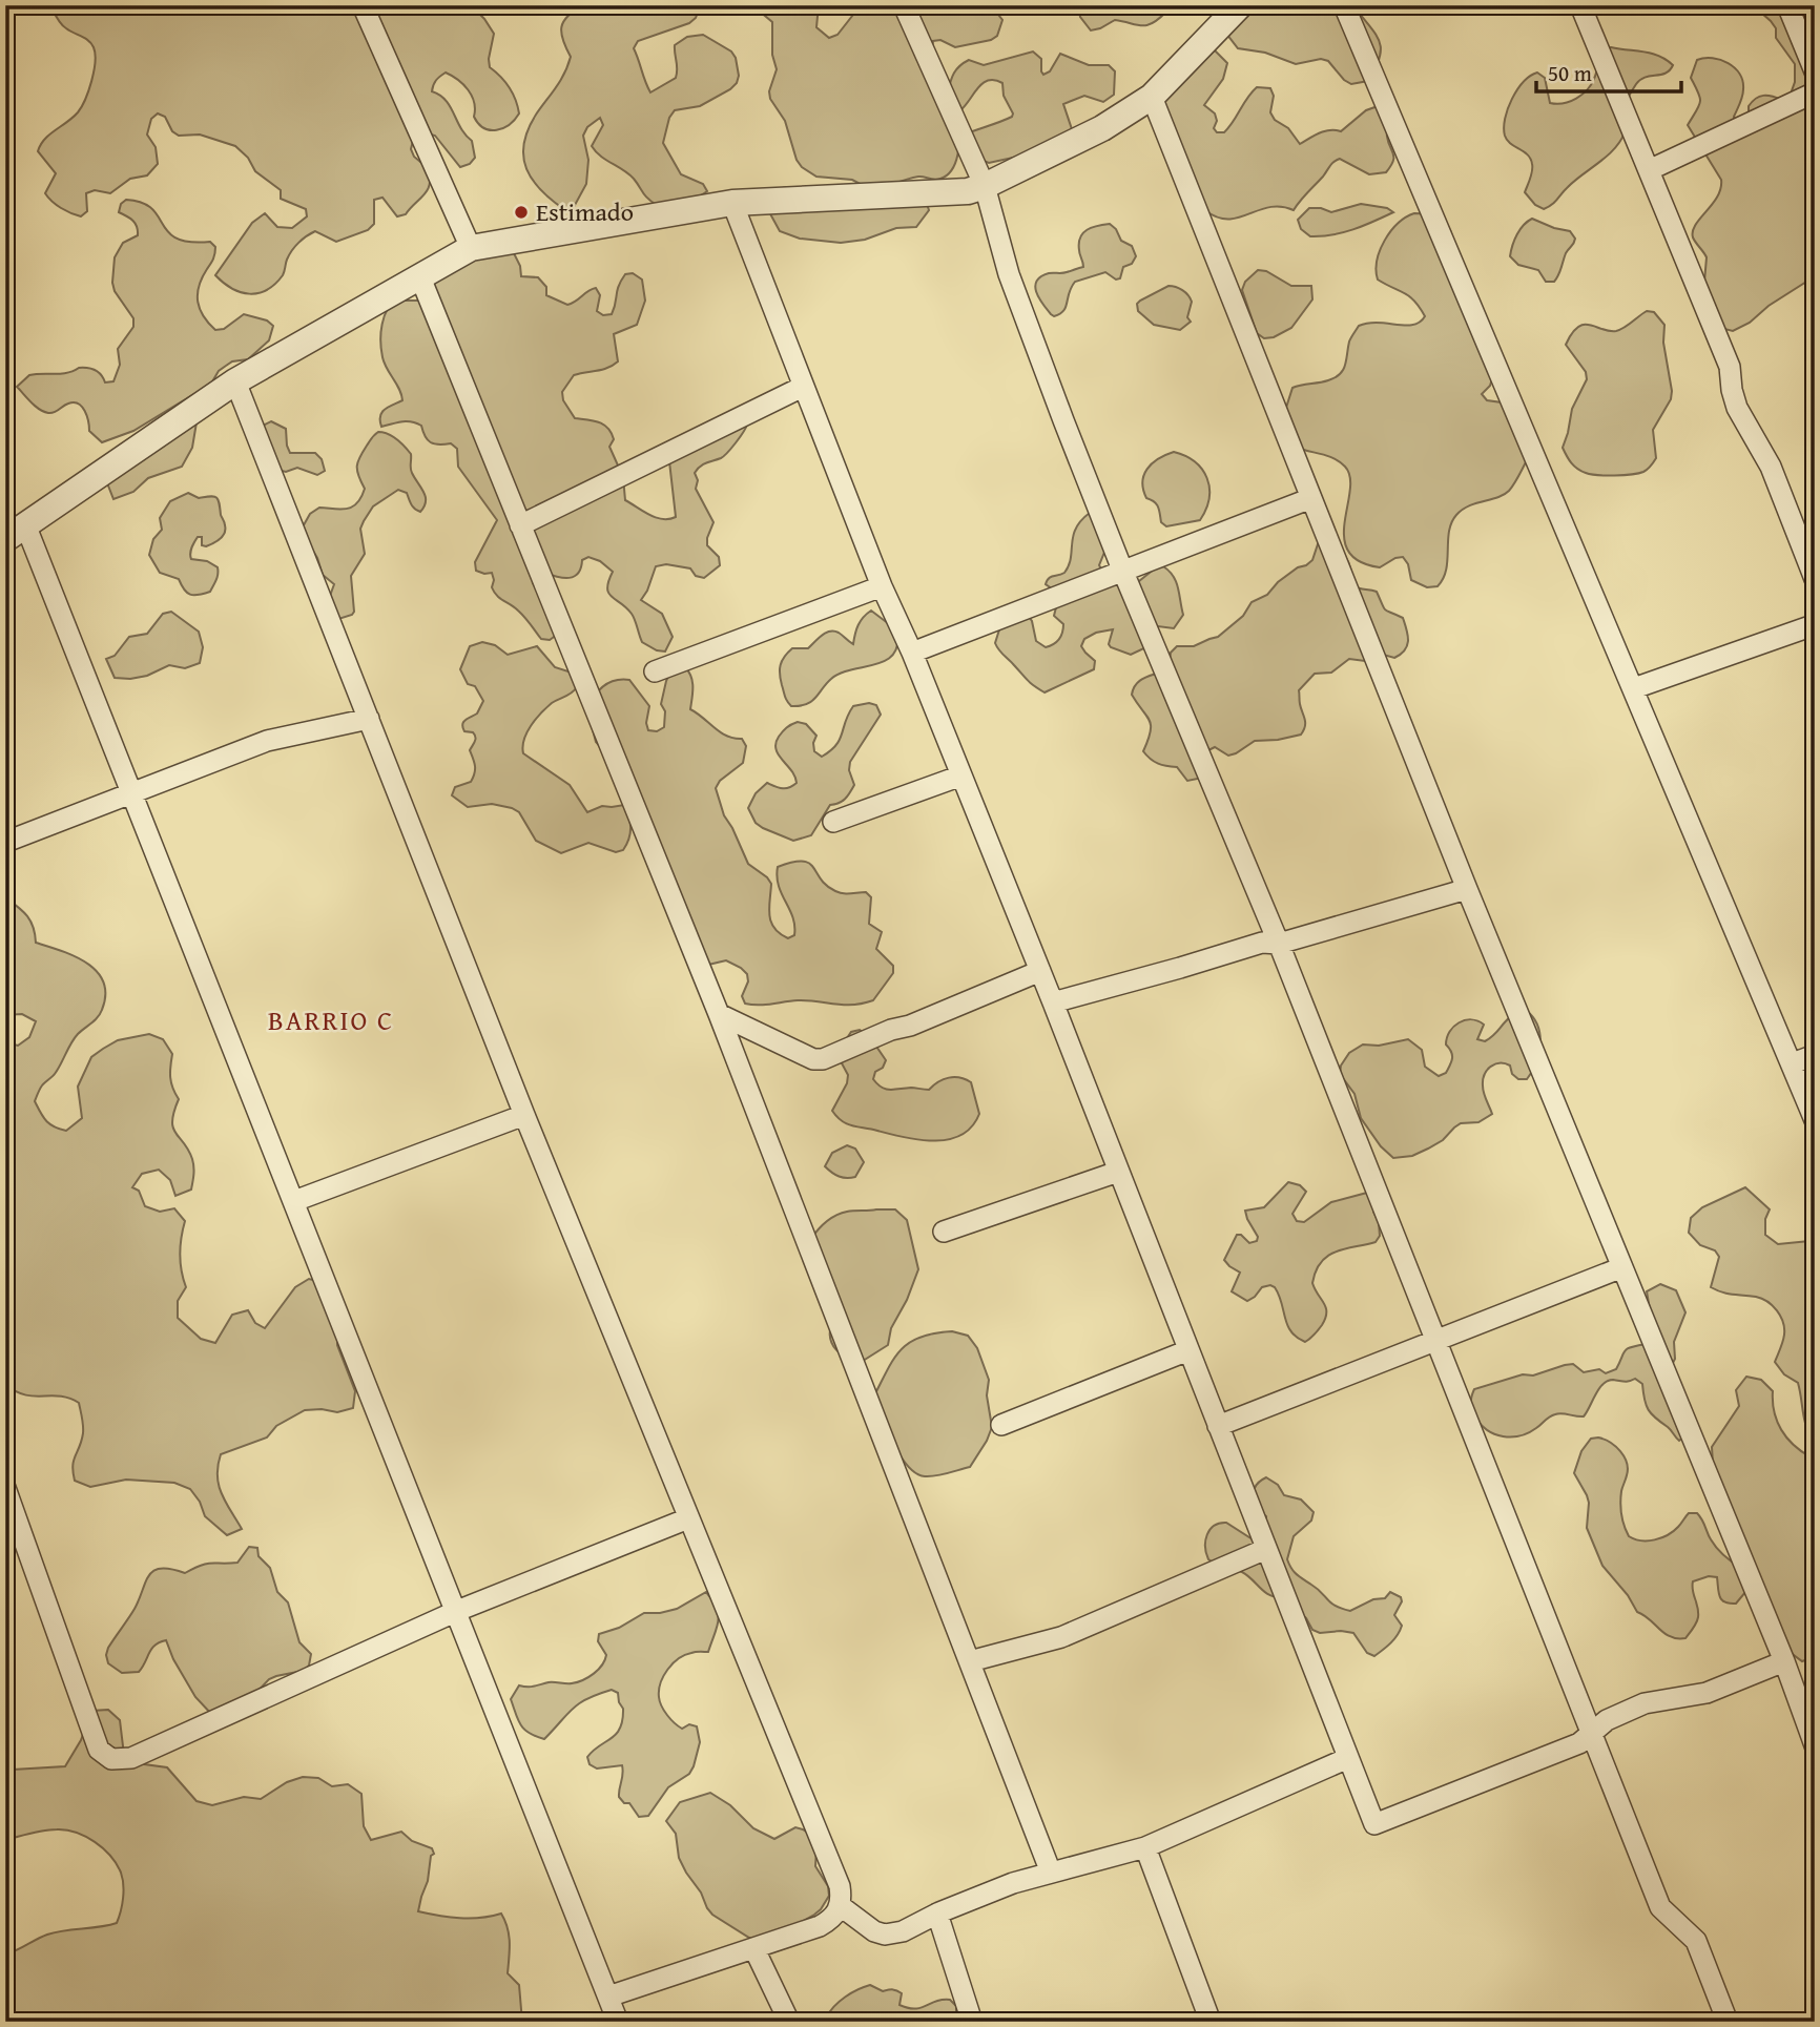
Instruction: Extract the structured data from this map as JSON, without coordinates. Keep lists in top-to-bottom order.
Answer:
{
  "districts": ["BARRIO C"],
  "places": ["Estimado"],
  "scale_bar": "50 m"
}
